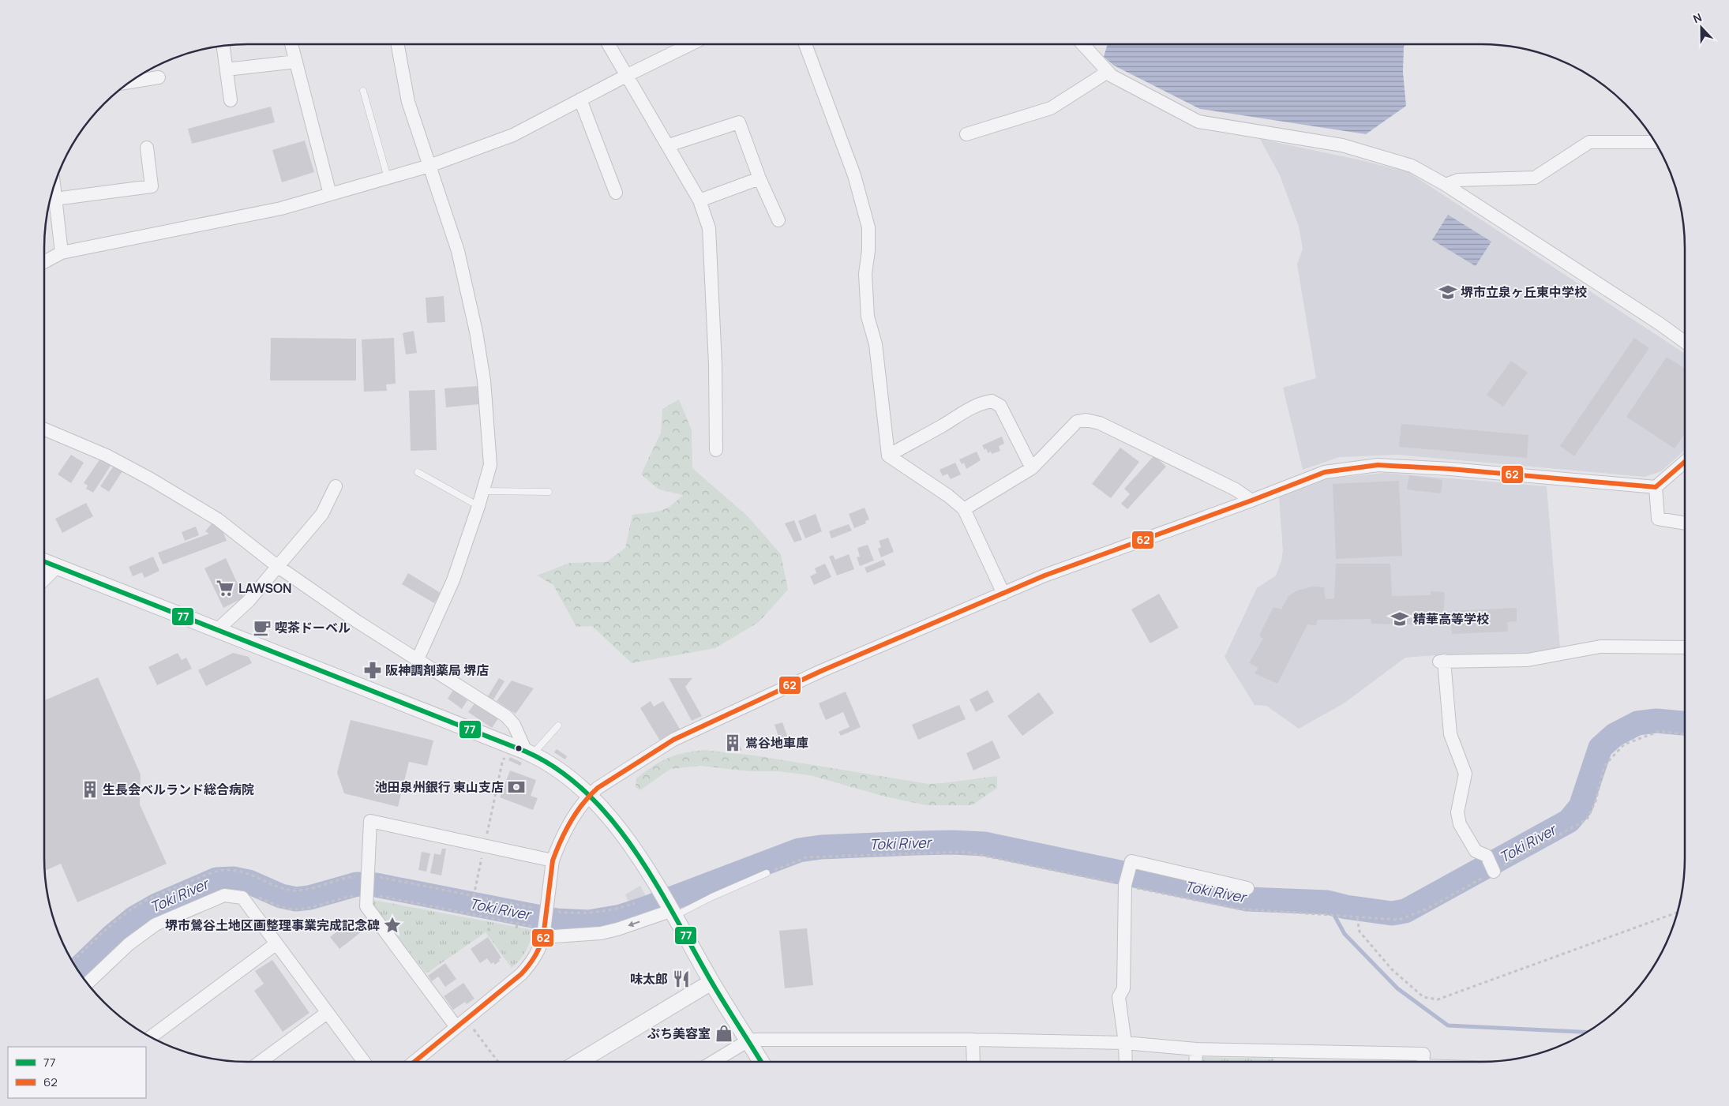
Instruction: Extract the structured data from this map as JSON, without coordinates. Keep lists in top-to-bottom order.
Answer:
{
  "water": ["Toki River"],
  "places": {
    "school or university": ["堺市立泉ヶ丘東中学校", "精華高等学校"],
    "supermarket": ["LAWSON"],
    "cafe": ["喫茶ドーベル"],
    "pharmacy": ["阪神調剤薬局 堺店"],
    "building": ["鴬谷地車庫", "生長会ベルランド総合病院"],
    "bank": ["池田泉州銀行 東山支店"],
    "place": ["堺市鶯谷土地区画整理事業完成記念碑"],
    "restaurant": ["味太郎"],
    "shop": ["ぷち美容室"]
  },
  "lines": ["transit line 62", "transit line 77"],
  "legend": ["77", "62"],
  "north": "top"
}
